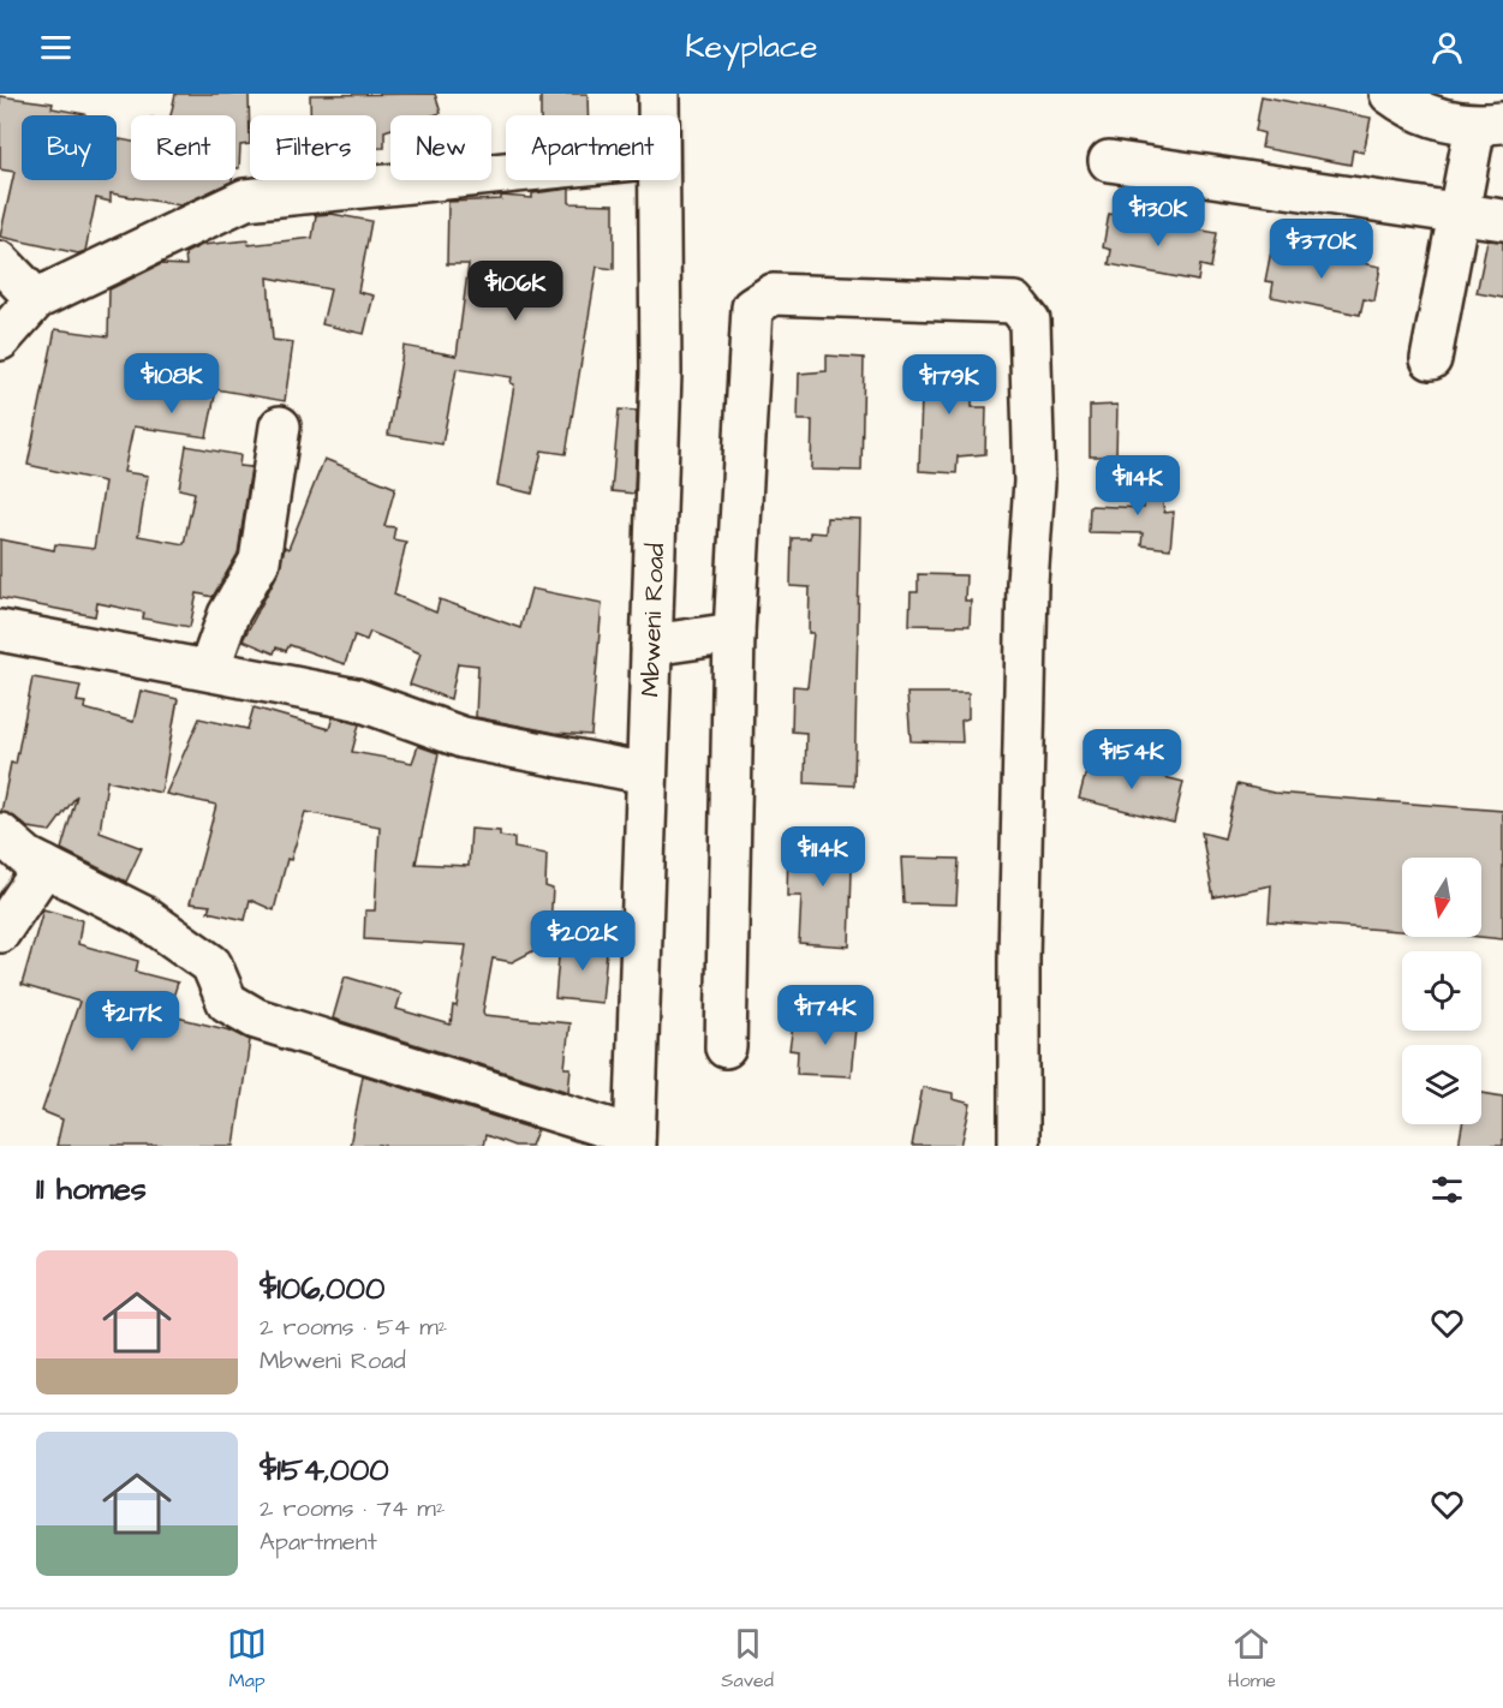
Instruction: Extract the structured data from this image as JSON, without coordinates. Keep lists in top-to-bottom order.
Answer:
{
  "streets": {
    "street": ["Mbweni Road"]
  },
  "north": "bottom",
  "page": {
    "header": "Keyplace",
    "chip": [
      "Buy",
      "Rent",
      "Filters",
      "New",
      "Apartment"
    ],
    "price": [
      "$130K",
      "$370K",
      "$106K",
      "$108K",
      "$179K",
      "$114K",
      "$154K",
      "$114K",
      "$202K",
      "$174K",
      "$217K"
    ],
    "heading": "11 homes",
    "list": [
      {
        "name": "$106,000",
        "note": "2 rooms · 54 m² · Mbweni Road"
      },
      {
        "name": "$154,000",
        "note": "2 rooms · 74 m² · Apartment"
      }
    ],
    "tabs": ["Map", "Saved", "Home"]
  }
}
